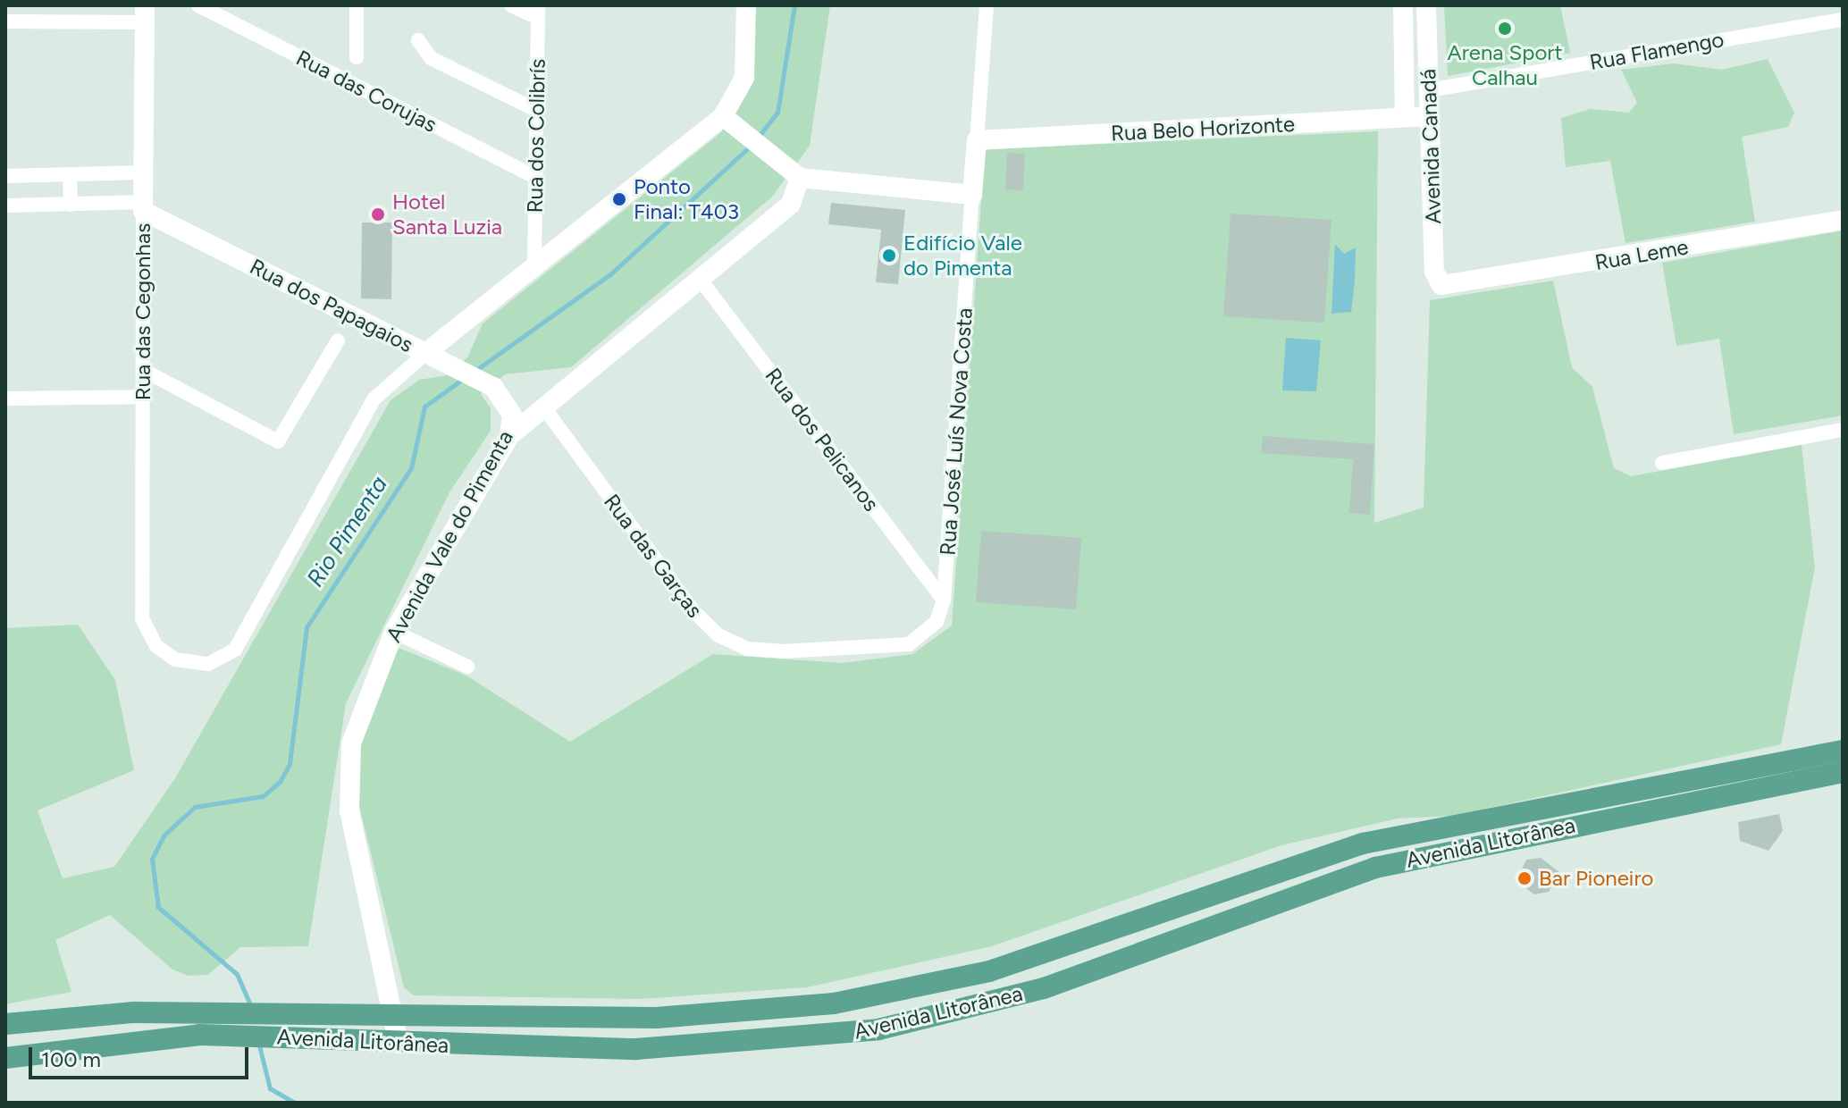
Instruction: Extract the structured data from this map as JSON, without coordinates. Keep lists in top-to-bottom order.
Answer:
{
  "streets": {
    "main road": ["Avenida Litorânea"],
    "street": [
      "Rua Flamengo",
      "Rua das Corujas",
      "Rua Belo Horizonte",
      "Rua dos Colibrís",
      "Avenida Canadá",
      "Rua Leme",
      "Rua dos Papagaios",
      "Rua das Cegonhas",
      "Rua José Luís Nova Costa",
      "Rua dos Pelicanos",
      "Avenida Vale do Pimenta",
      "Rua das Garças"
    ]
  },
  "crossings": [
    ["Rua Flamengo", "Avenida Canadá"],
    ["Rua das Corujas", "Rua dos Colibrís"],
    ["Rua Belo Horizonte", "Avenida Canadá"],
    ["Rua Belo Horizonte", "Rua José Luís Nova Costa"],
    ["Avenida Canadá", "Rua Leme"],
    ["Rua dos Papagaios", "Rua das Cegonhas"],
    ["Rua dos Papagaios", "Avenida Vale do Pimenta"],
    ["Rua José Luís Nova Costa", "Rua dos Pelicanos"],
    ["Rua José Luís Nova Costa", "Rua das Garças"],
    ["Rua dos Pelicanos", "Rua das Garças"],
    ["Avenida Vale do Pimenta", "Rua das Garças"],
    ["Avenida Vale do Pimenta", "Avenida Litorânea"]
  ],
  "water": ["Rio Pimenta"],
  "places": [
    "Arena Sport Calhau",
    "Ponto Final: T403",
    "Hotel Santa Luzia",
    "Edifício Vale do Pimenta",
    "Bar Pioneiro"
  ],
  "scale_bar": "100 m"
}
